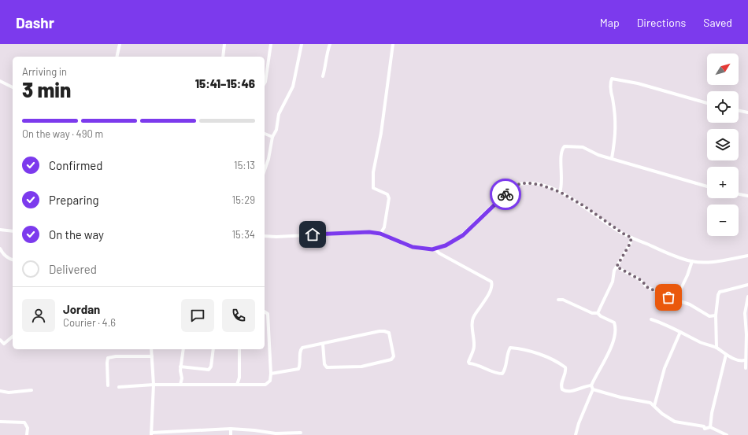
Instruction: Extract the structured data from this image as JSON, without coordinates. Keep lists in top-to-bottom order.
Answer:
{
  "north": "top right",
  "page": {
    "header": "Dashr",
    "nav": ["Map", "Directions", "Saved"],
    "map_buttons": ["+", "−"],
    "heading": ["3 min", "Arriving in", "15:41–15:46"],
    "panel": ["Jordan", "Courier · 4.6"],
    "bar": "On the way · 490 m",
    "list": [
      ["Confirmed", "15:13"],
      ["Preparing", "15:29"],
      ["On the way", "15:34"],
      "Delivered"
    ]
  }
}
